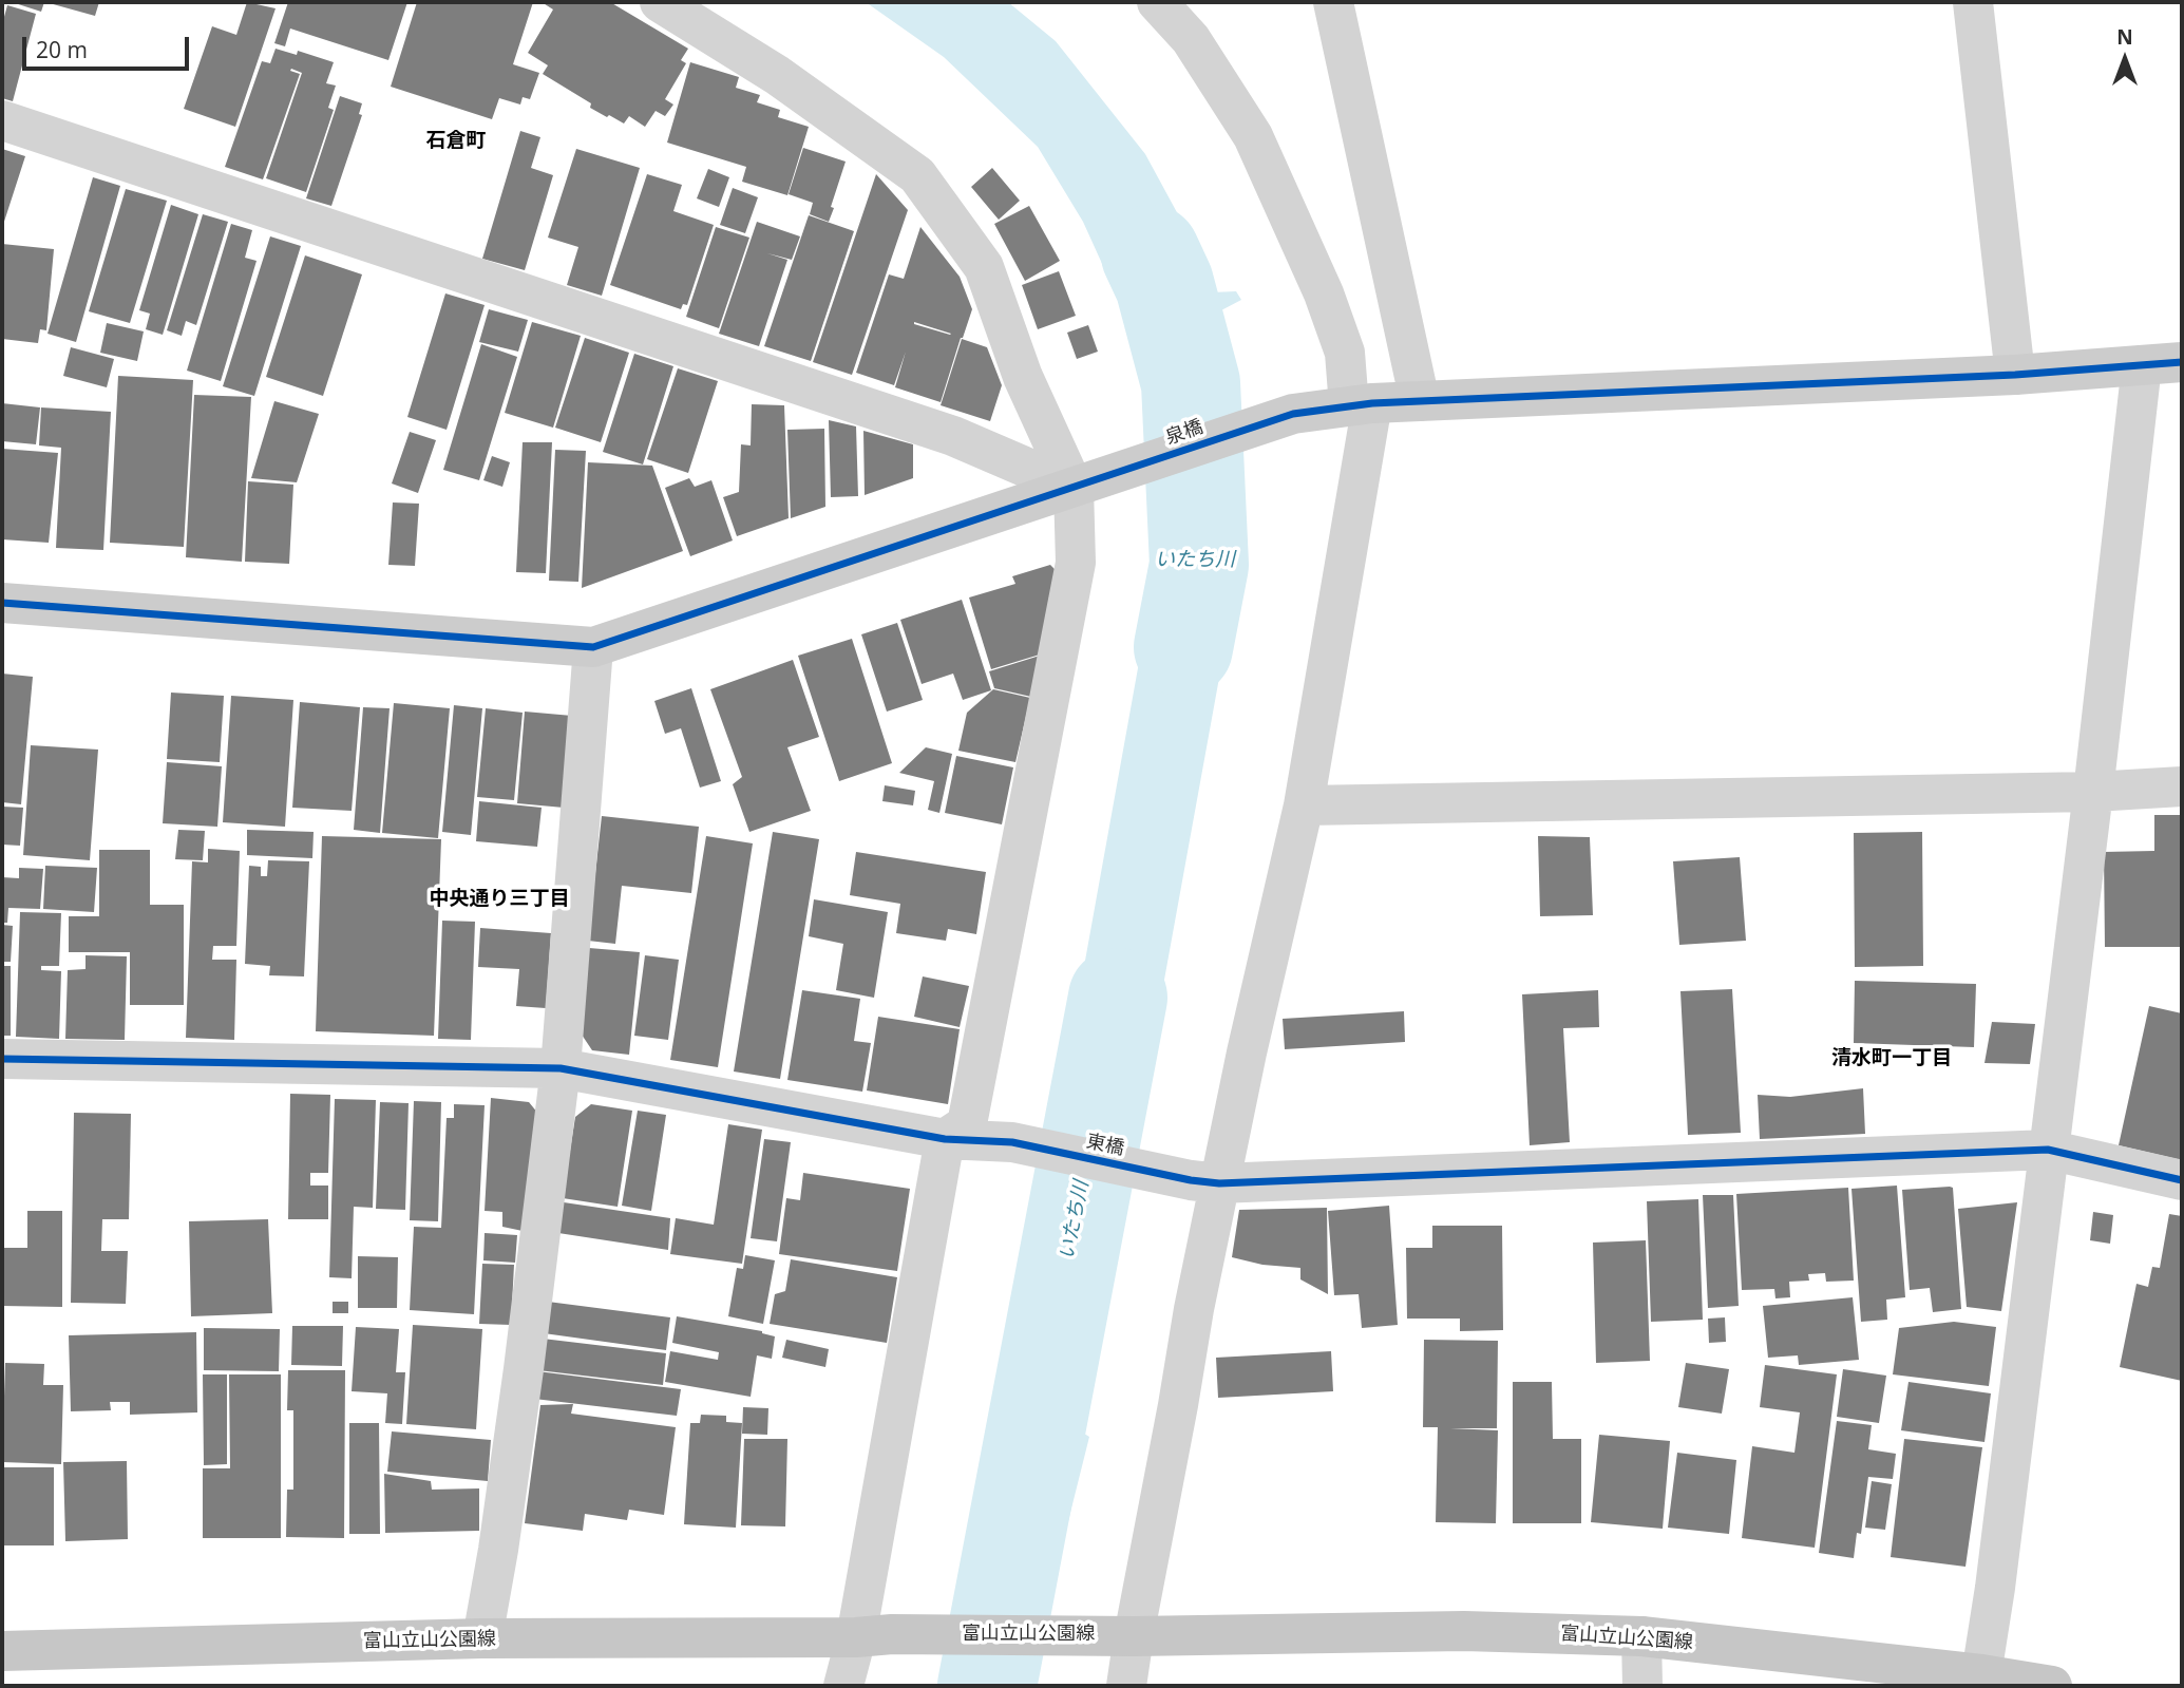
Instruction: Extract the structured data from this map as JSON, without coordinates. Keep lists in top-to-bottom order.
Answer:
{
  "streets": {
    "main road": ["富山立山公園線"],
    "street": ["泉橋", "東橋"]
  },
  "districts": ["石倉町", "中央通り三丁目", "清水町一丁目"],
  "water": ["いたち川"],
  "scale_bar": "20 m",
  "north": "top"
}
